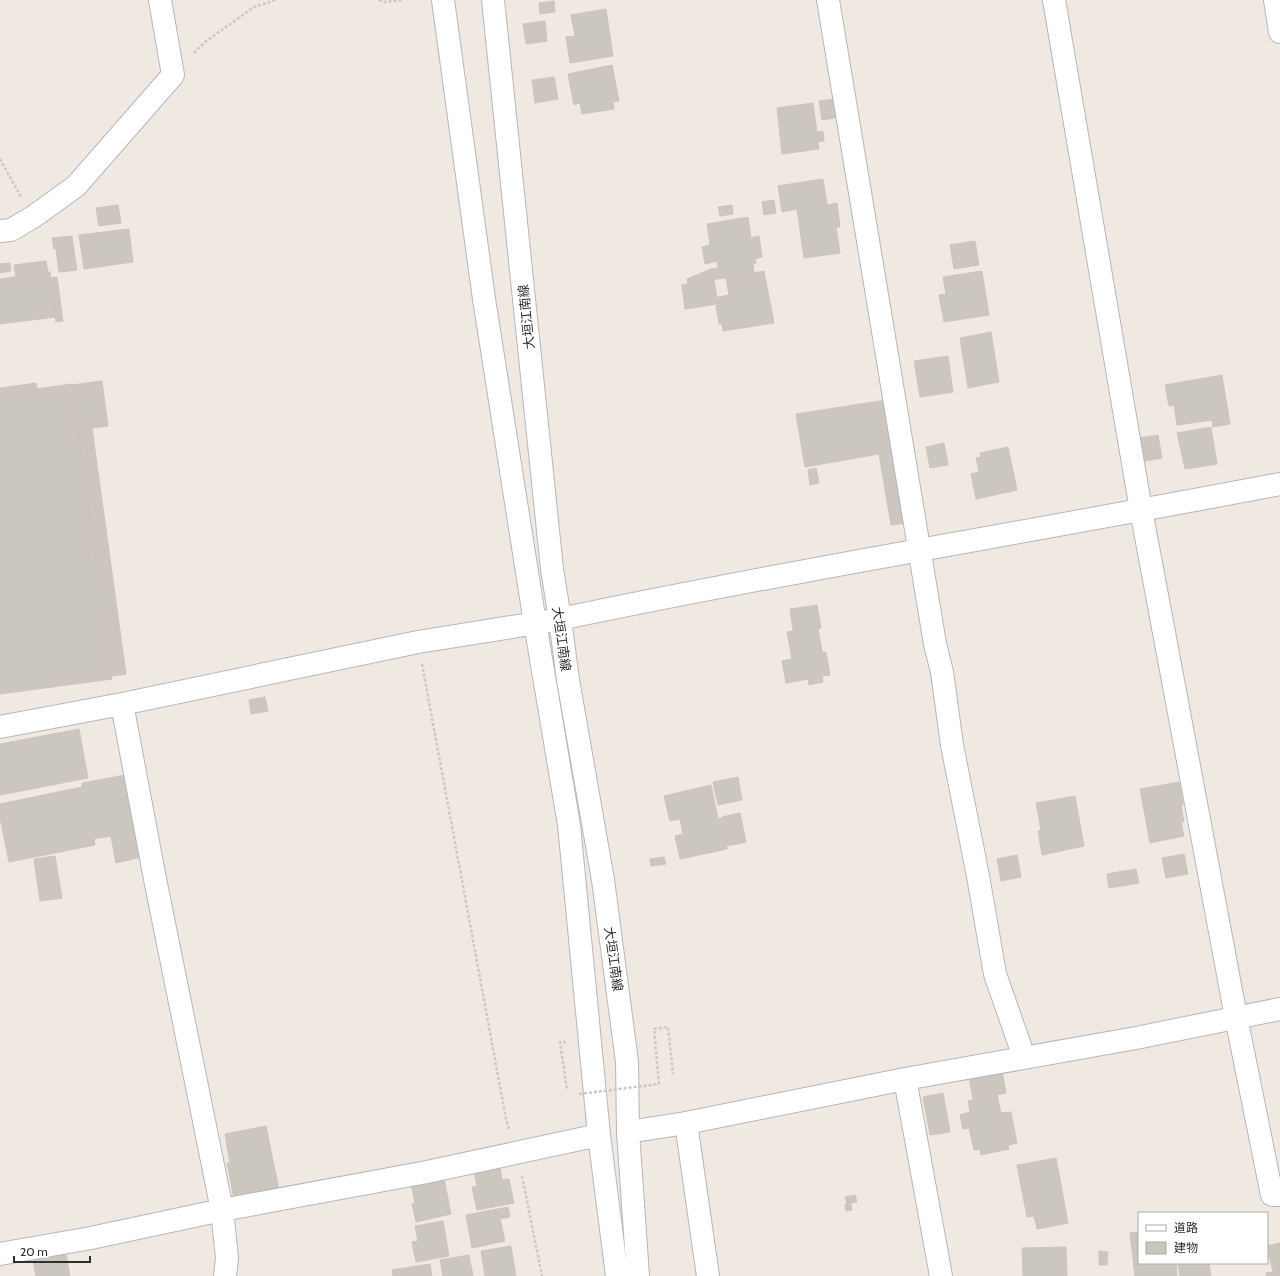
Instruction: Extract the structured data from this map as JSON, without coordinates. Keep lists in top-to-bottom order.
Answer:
{
  "streets": {
    "street": ["大垣江南線"]
  },
  "legend": ["道路", "建物"],
  "scale_bar": "20 m"
}
